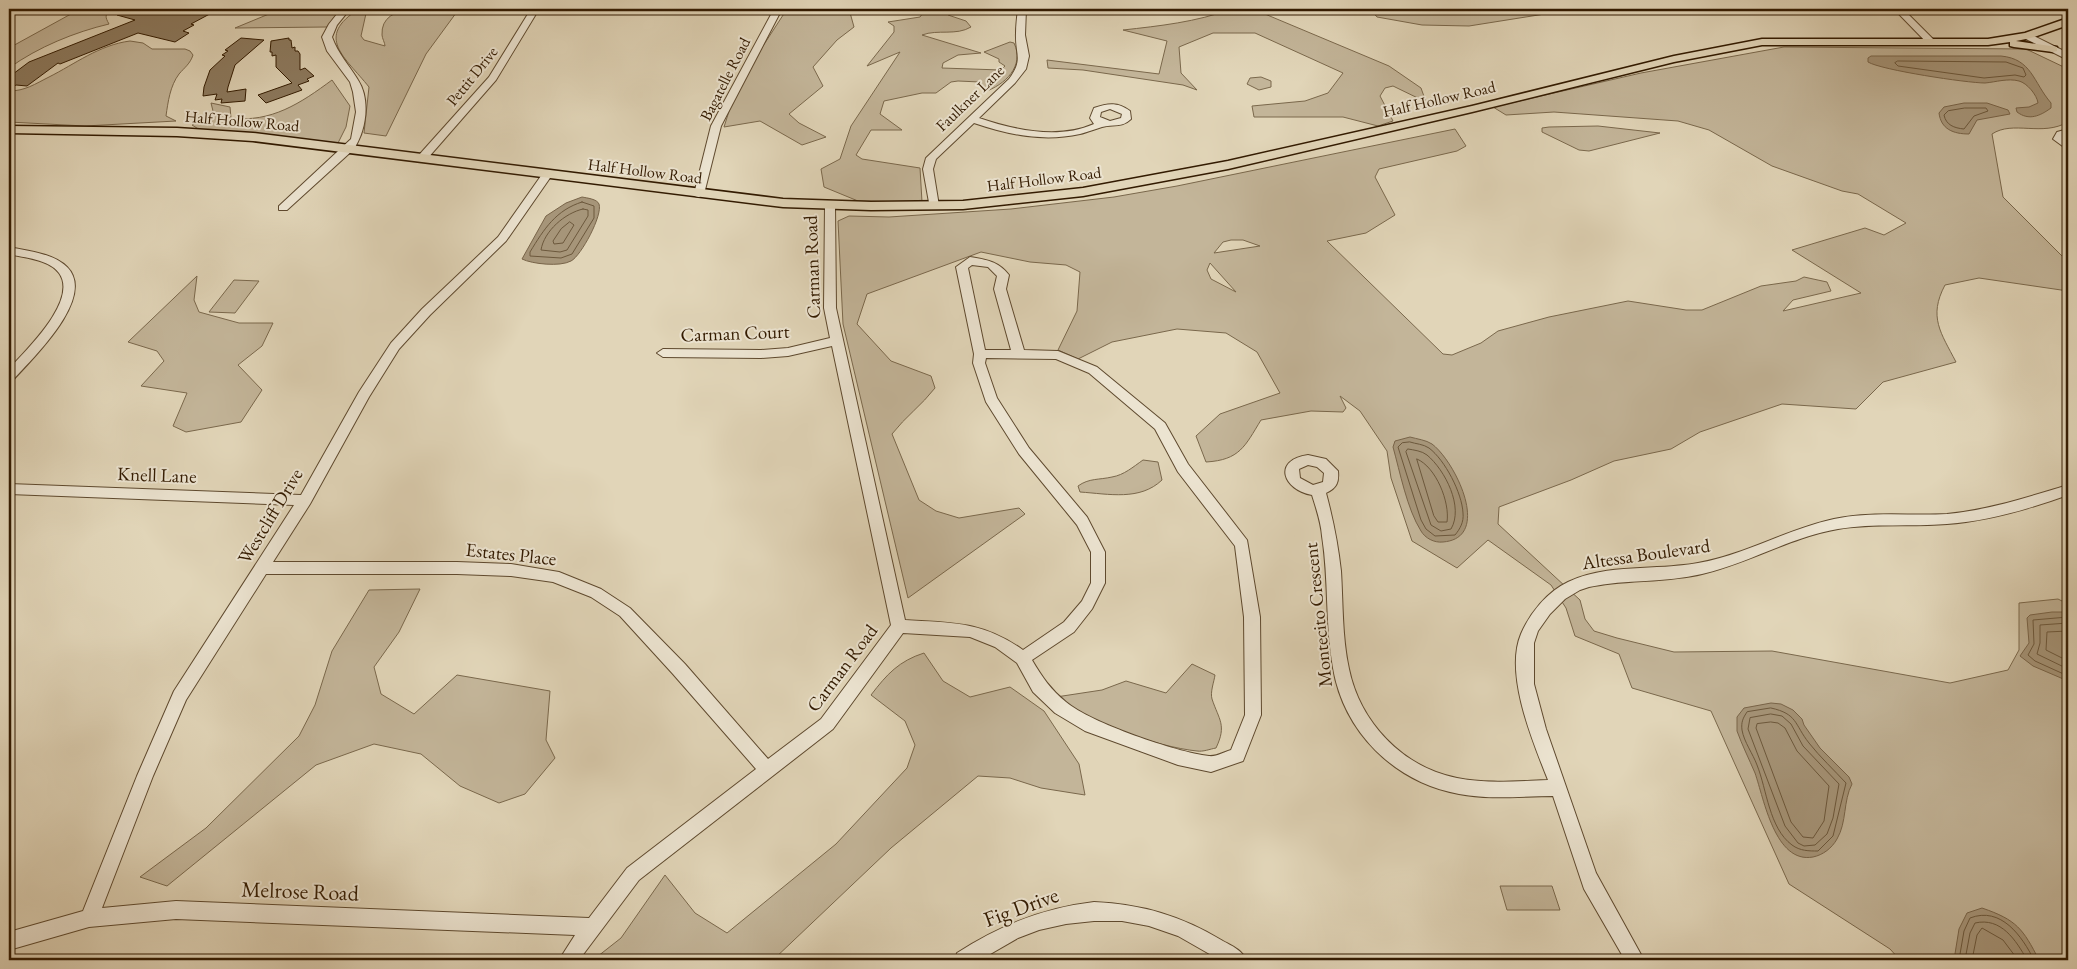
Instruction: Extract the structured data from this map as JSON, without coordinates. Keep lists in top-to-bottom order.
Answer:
{
  "streets": {
    "main road": ["Half Hollow Road"],
    "street": [
      "Pettit Drive",
      "Bagatelle Road",
      "Faulkner Lane",
      "Carman Road",
      "Carman Court",
      "Knell Lane",
      "Westcliff Drive",
      "Estates Place",
      "Altessa Boulevard",
      "Montecito Crescent",
      "Melrose Road",
      "Fig Drive"
    ]
  },
  "crossings": [
    ["Pettit Drive", "Half Hollow Road"],
    ["Bagatelle Road", "Half Hollow Road"],
    ["Faulkner Lane", "Half Hollow Road"],
    ["Half Hollow Road", "Carman Road"],
    ["Half Hollow Road", "Westcliff Drive"],
    ["Carman Road", "Carman Court"],
    ["Carman Road", "Estates Place"],
    ["Carman Road", "Melrose Road"],
    ["Knell Lane", "Westcliff Drive"],
    ["Westcliff Drive", "Estates Place"],
    ["Westcliff Drive", "Melrose Road"],
    ["Altessa Boulevard", "Montecito Crescent"]
  ]
}
